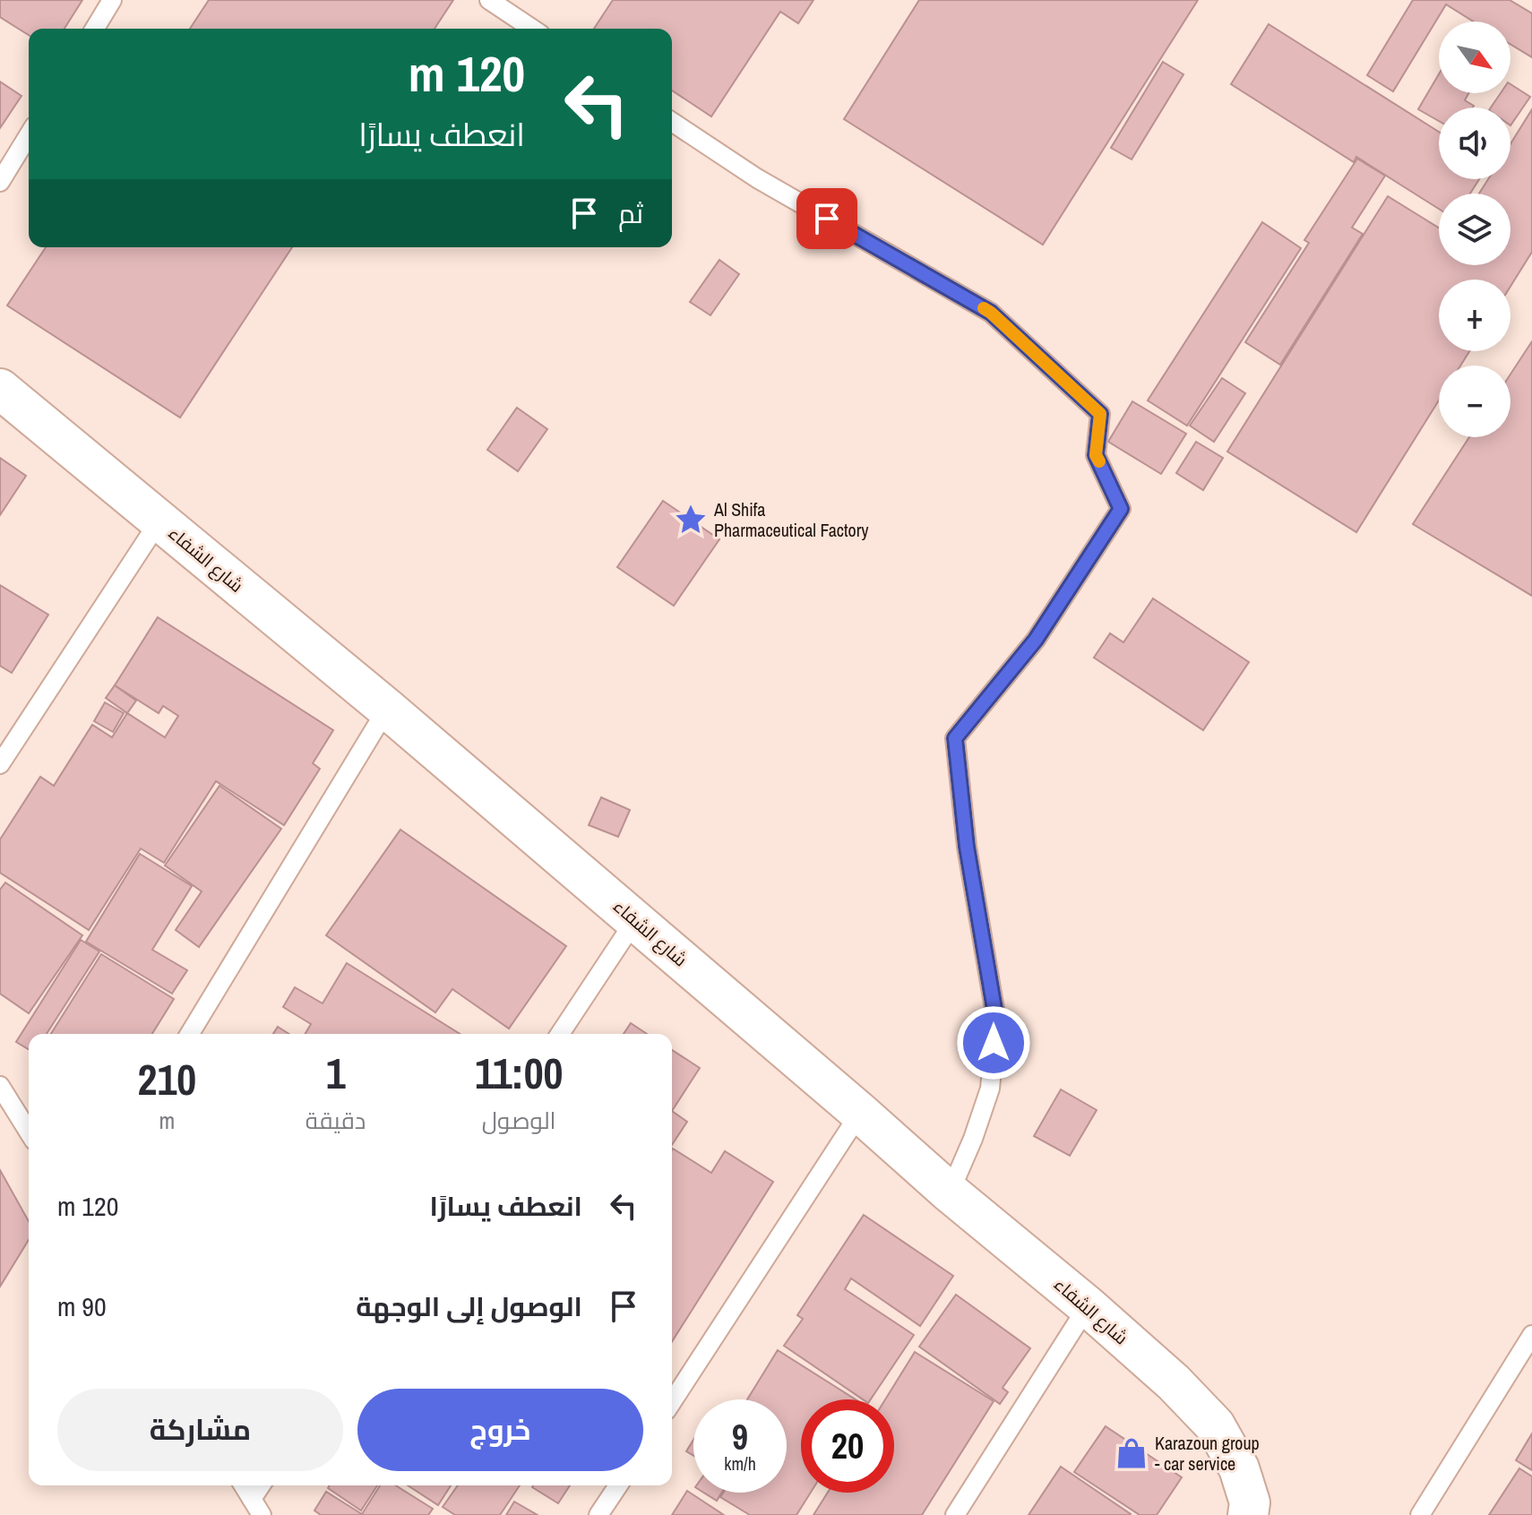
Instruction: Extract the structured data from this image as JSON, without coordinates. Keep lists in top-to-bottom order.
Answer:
{
  "streets": {
    "street": ["شارع الشفاء"]
  },
  "places": {
    "place": ["Al Shifa Pharmaceutical Factory"],
    "shop": ["Karazoun group - car service"]
  },
  "north": "bottom right",
  "page": {
    "map_buttons": ["+", "−"],
    "turn": ["120 m", "انعطف يسارًا"],
    "then": "ثم",
    "eta": [
      "11:00",
      "الوصول",
      "1",
      "دقيقة",
      "210",
      "m"
    ],
    "list": [
      {
        "name": "انعطف يسارًا",
        "value": "120 m"
      },
      {
        "name": "الوصول إلى الوجهة",
        "value": "90 m"
      }
    ],
    "buttons": ["خروج", "مشاركة"],
    "speed": "9 km/h",
    "limit": "20"
  }
}
